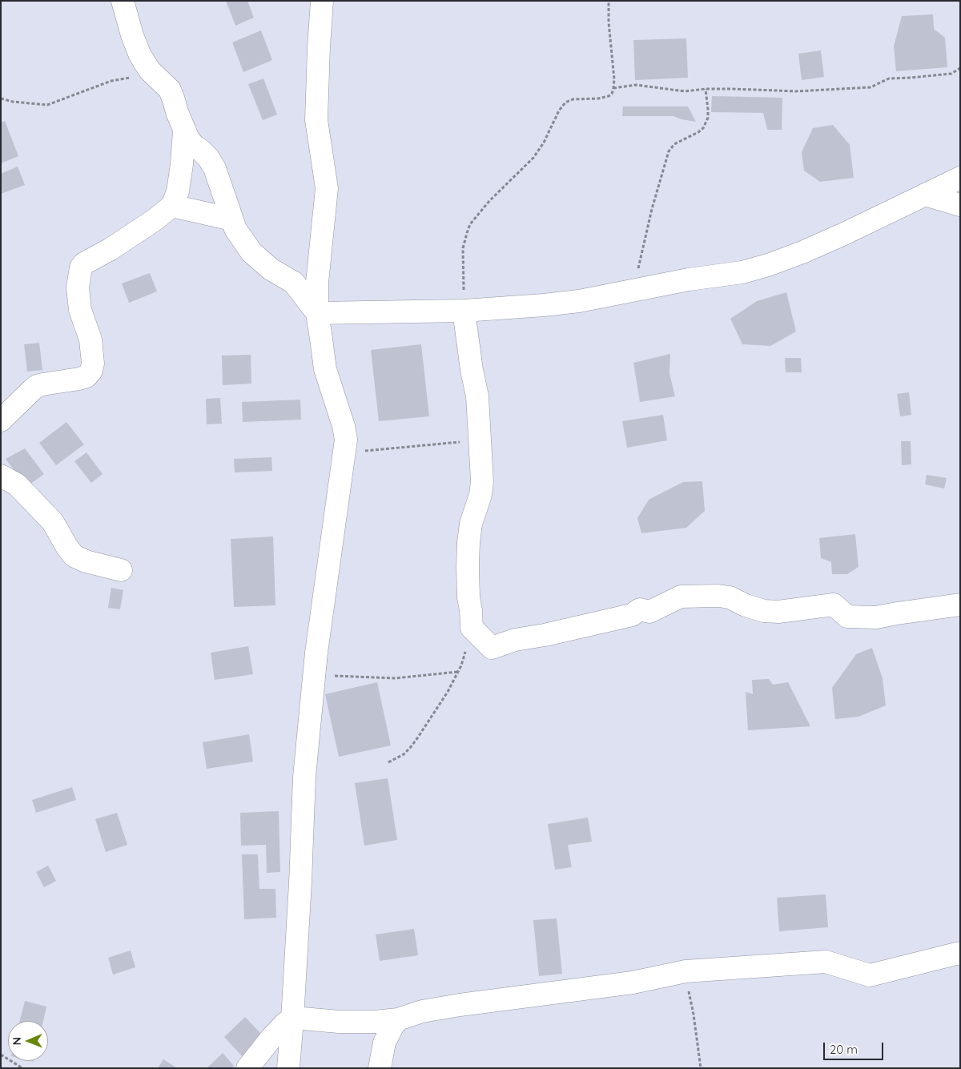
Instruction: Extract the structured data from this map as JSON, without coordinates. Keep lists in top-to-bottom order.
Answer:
{
  "scale_bar": "20 m",
  "north": "left"
}
